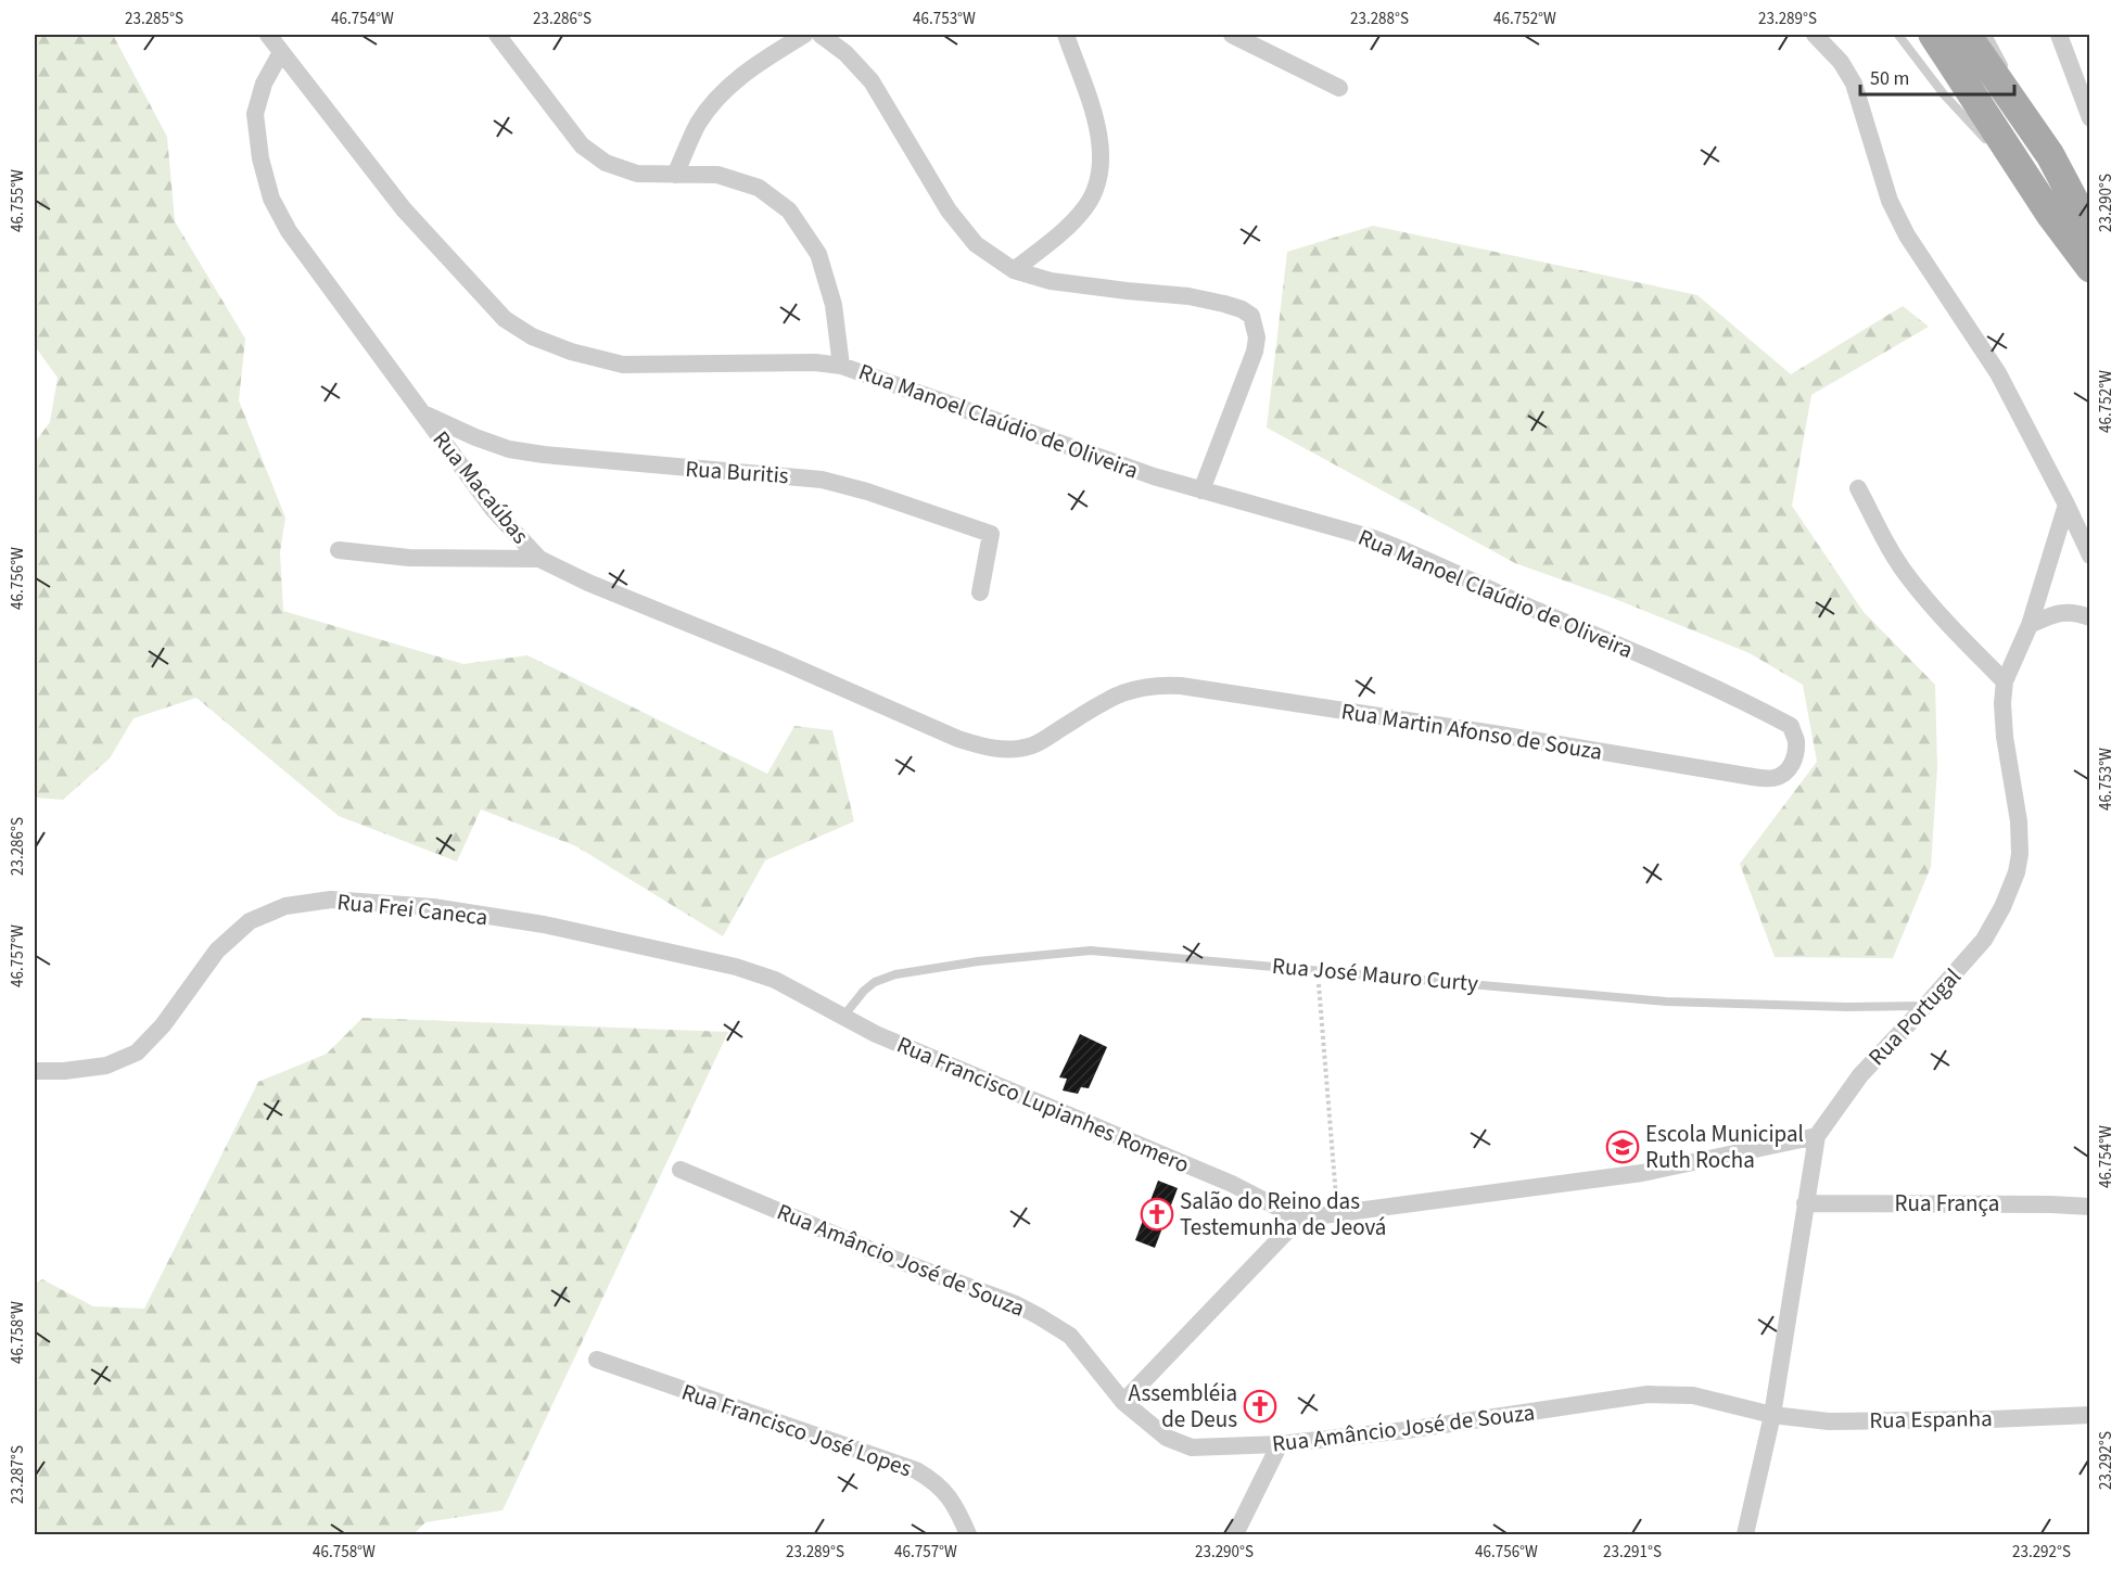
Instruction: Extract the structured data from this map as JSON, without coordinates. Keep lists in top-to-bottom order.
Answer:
{
  "streets": {
    "street": [
      "Rua Manoel Claúdio de Oliveira",
      "Rua Buritis",
      "Rua Macaúbas",
      "Rua Martin Afonso de Souza",
      "Rua Frei Caneca",
      "Rua Portugal",
      "Rua Francisco Lupianhes Romero",
      "Rua França",
      "Rua Amâncio José de Souza",
      "Rua Espanha",
      "Rua Francisco José Lopes"
    ],
    "lane": ["Rua José Mauro Curty"]
  },
  "crossings": [
    ["Rua Manoel Claúdio de Oliveira", "Rua Macaúbas"],
    ["Rua Manoel Claúdio de Oliveira", "Rua Martin Afonso de Souza"],
    ["Rua Buritis", "Rua Macaúbas"],
    ["Rua Macaúbas", "Rua Martin Afonso de Souza"],
    ["Rua Frei Caneca", "Rua José Mauro Curty"],
    ["Rua Frei Caneca", "Rua Francisco Lupianhes Romero"],
    ["Rua José Mauro Curty", "Rua Portugal"],
    ["Rua José Mauro Curty", "Rua Francisco Lupianhes Romero"],
    ["Rua Portugal", "Rua França"],
    ["Rua Portugal", "Rua Amâncio José de Souza"],
    ["Rua Portugal", "Rua Espanha"],
    ["Rua Amâncio José de Souza", "Rua Espanha"]
  ],
  "places": {
    "school or university": ["Escola Municipal Ruth Rocha"],
    "church": ["Salão do Reino das Testemunha de Jeová", "Assembléia de Deus"]
  },
  "scale_bar": "50 m",
  "coordinates": [
    "23.285°S",
    "46.754°W",
    "23.286°S",
    "46.753°W",
    "23.288°S",
    "46.752°W",
    "23.289°S",
    "46.755°W",
    "23.290°S",
    "46.756°W",
    "46.757°W",
    "46.758°W",
    "23.292°S",
    "23.287°S",
    "23.291°S"
  ]
}
